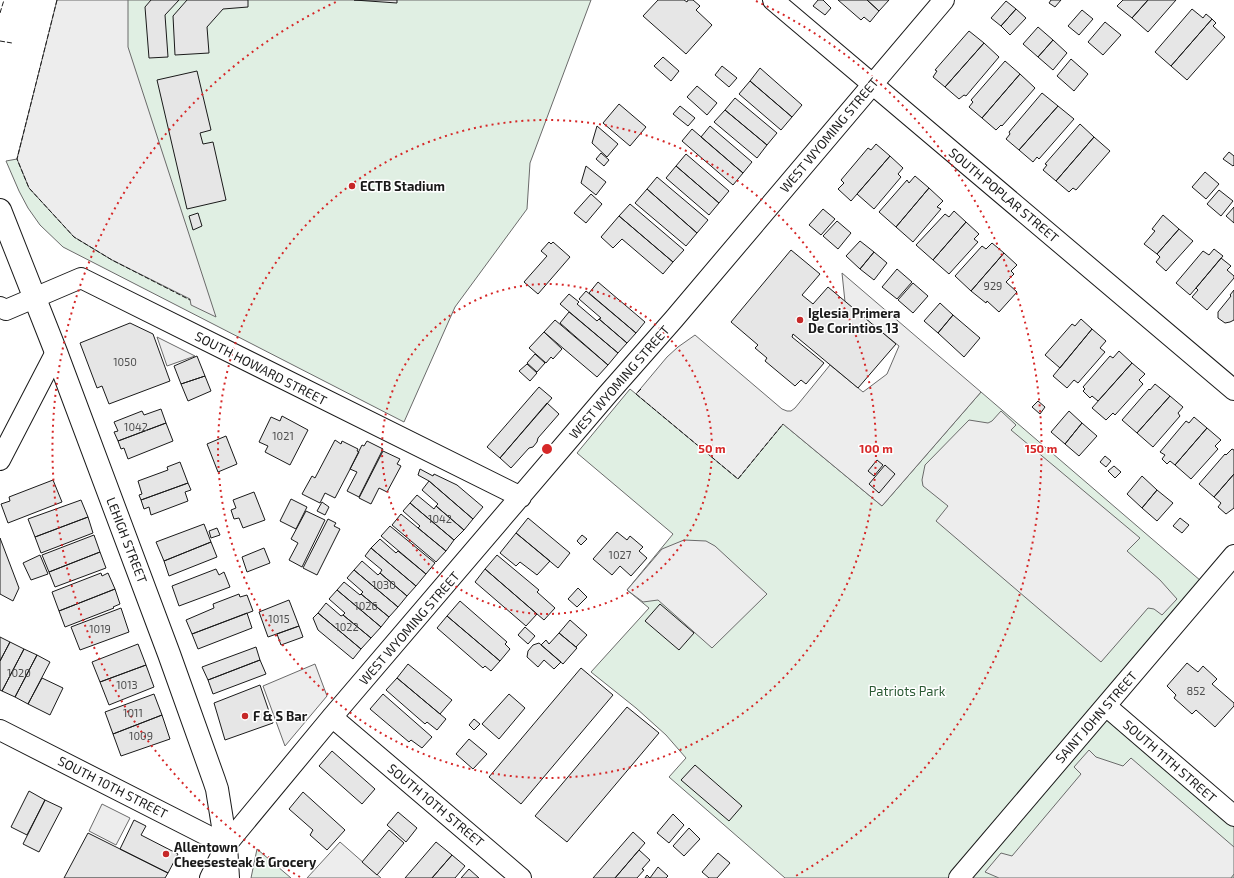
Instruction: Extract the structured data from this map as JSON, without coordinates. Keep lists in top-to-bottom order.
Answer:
{
  "streets": {
    "main road": ["LEHIGH STREET"],
    "street": [
      "WEST WYOMING STREET",
      "SOUTH POPLAR STREET",
      "SOUTH HOWARD STREET",
      "SAINT JOHN STREET",
      "SOUTH 11TH STREET",
      "SOUTH 10TH STREET"
    ]
  },
  "crossings": [
    ["WEST WYOMING STREET", "SOUTH POPLAR STREET"],
    ["WEST WYOMING STREET", "SOUTH HOWARD STREET"],
    ["WEST WYOMING STREET", "LEHIGH STREET"],
    ["WEST WYOMING STREET", "SOUTH 10TH STREET"],
    ["SOUTH HOWARD STREET", "LEHIGH STREET"],
    ["LEHIGH STREET", "SOUTH 10TH STREET"],
    ["SAINT JOHN STREET", "SOUTH 11TH STREET"]
  ],
  "parks": ["Patriots Park"],
  "places": [
    "ECTB Stadium",
    "Iglesia Primera De Corintios 13",
    "F & S Bar",
    "Allentown Cheesesteak & Grocery"
  ],
  "house_numbers": [
    "929",
    "1050",
    "1042",
    "1021",
    "1042",
    "1027",
    "1030",
    "1026",
    "1015",
    "1022",
    "1019",
    "1020",
    "1013",
    "852",
    "1011",
    "1009"
  ],
  "rings": ["50 m", "100 m", "150 m"]
}
